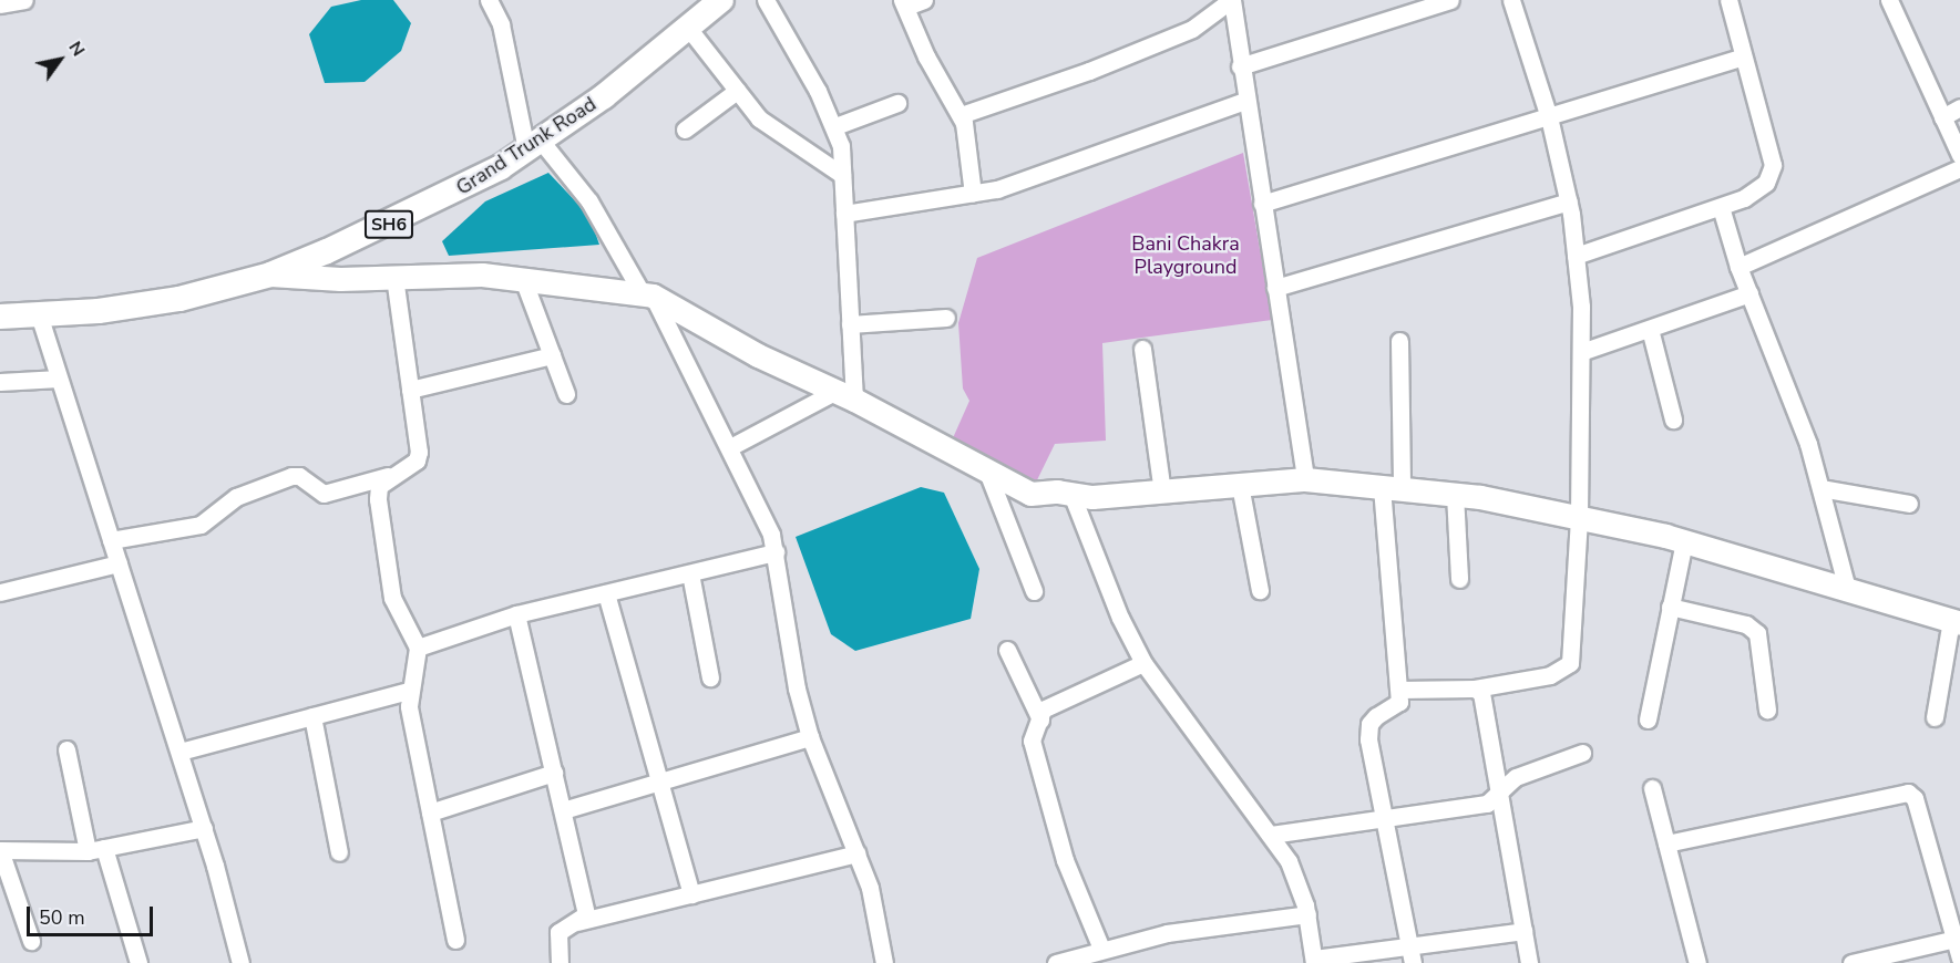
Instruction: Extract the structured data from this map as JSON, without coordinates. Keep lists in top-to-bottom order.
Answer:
{
  "streets": {
    "main road": ["Grand Trunk Road", "SH6"]
  },
  "parks": ["Bani Chakra Playground"],
  "scale_bar": "50 m",
  "north": "top right"
}
